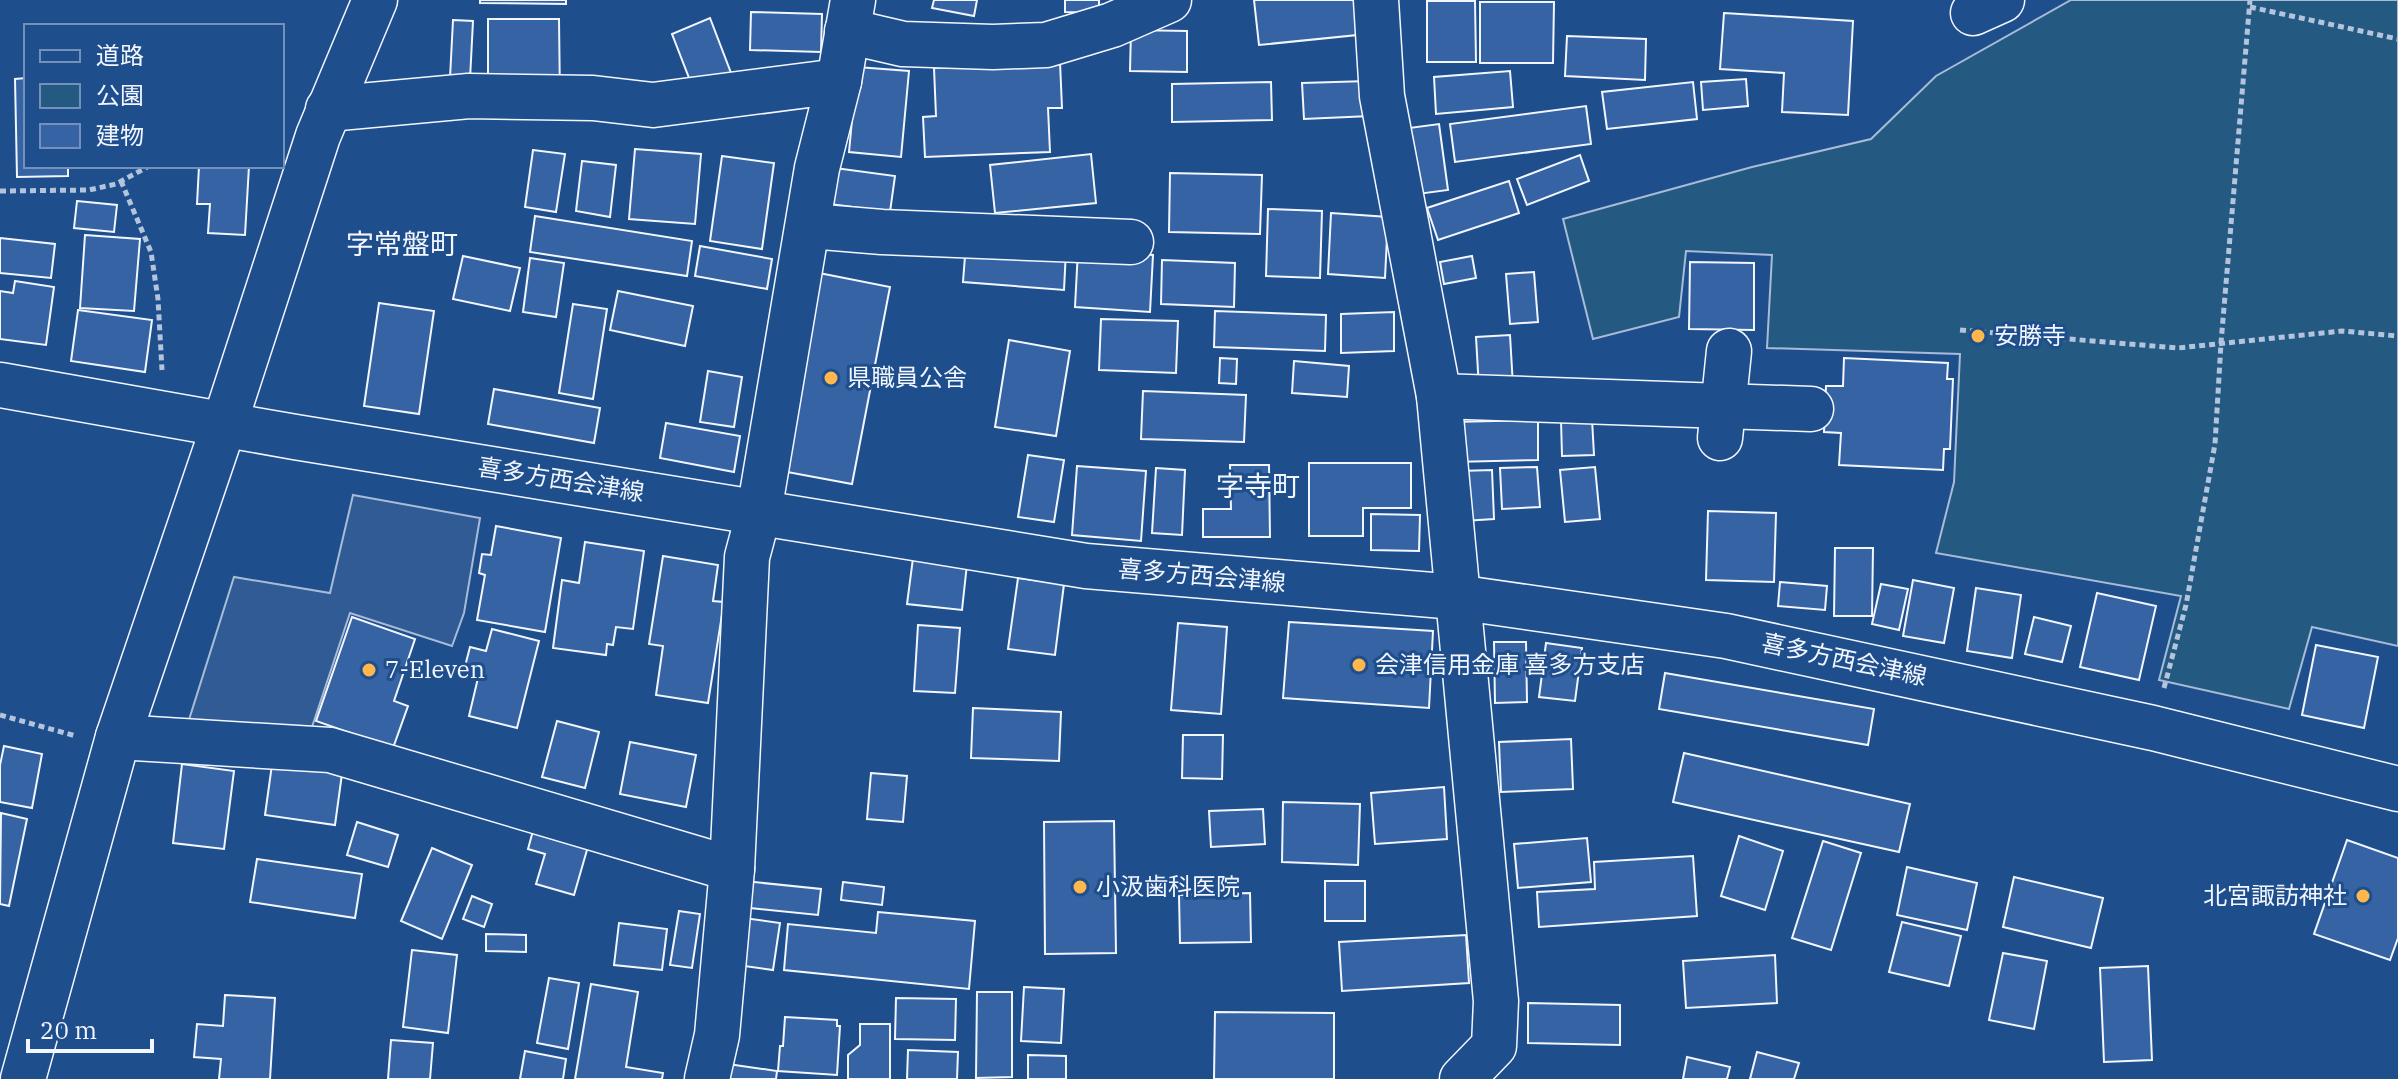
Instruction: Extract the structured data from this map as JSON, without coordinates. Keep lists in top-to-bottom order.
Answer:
{
  "streets": {
    "street": ["喜多方西会津線"]
  },
  "districts": ["字常盤町", "字寺町"],
  "places": [
    "安勝寺",
    "県職員公舎",
    "会津信用金庫 喜多方支店",
    "7-Eleven",
    "小汲歯科医院",
    "北宮諏訪神社"
  ],
  "legend": ["道路", "公園", "建物"],
  "scale_bar": "20 m"
}
